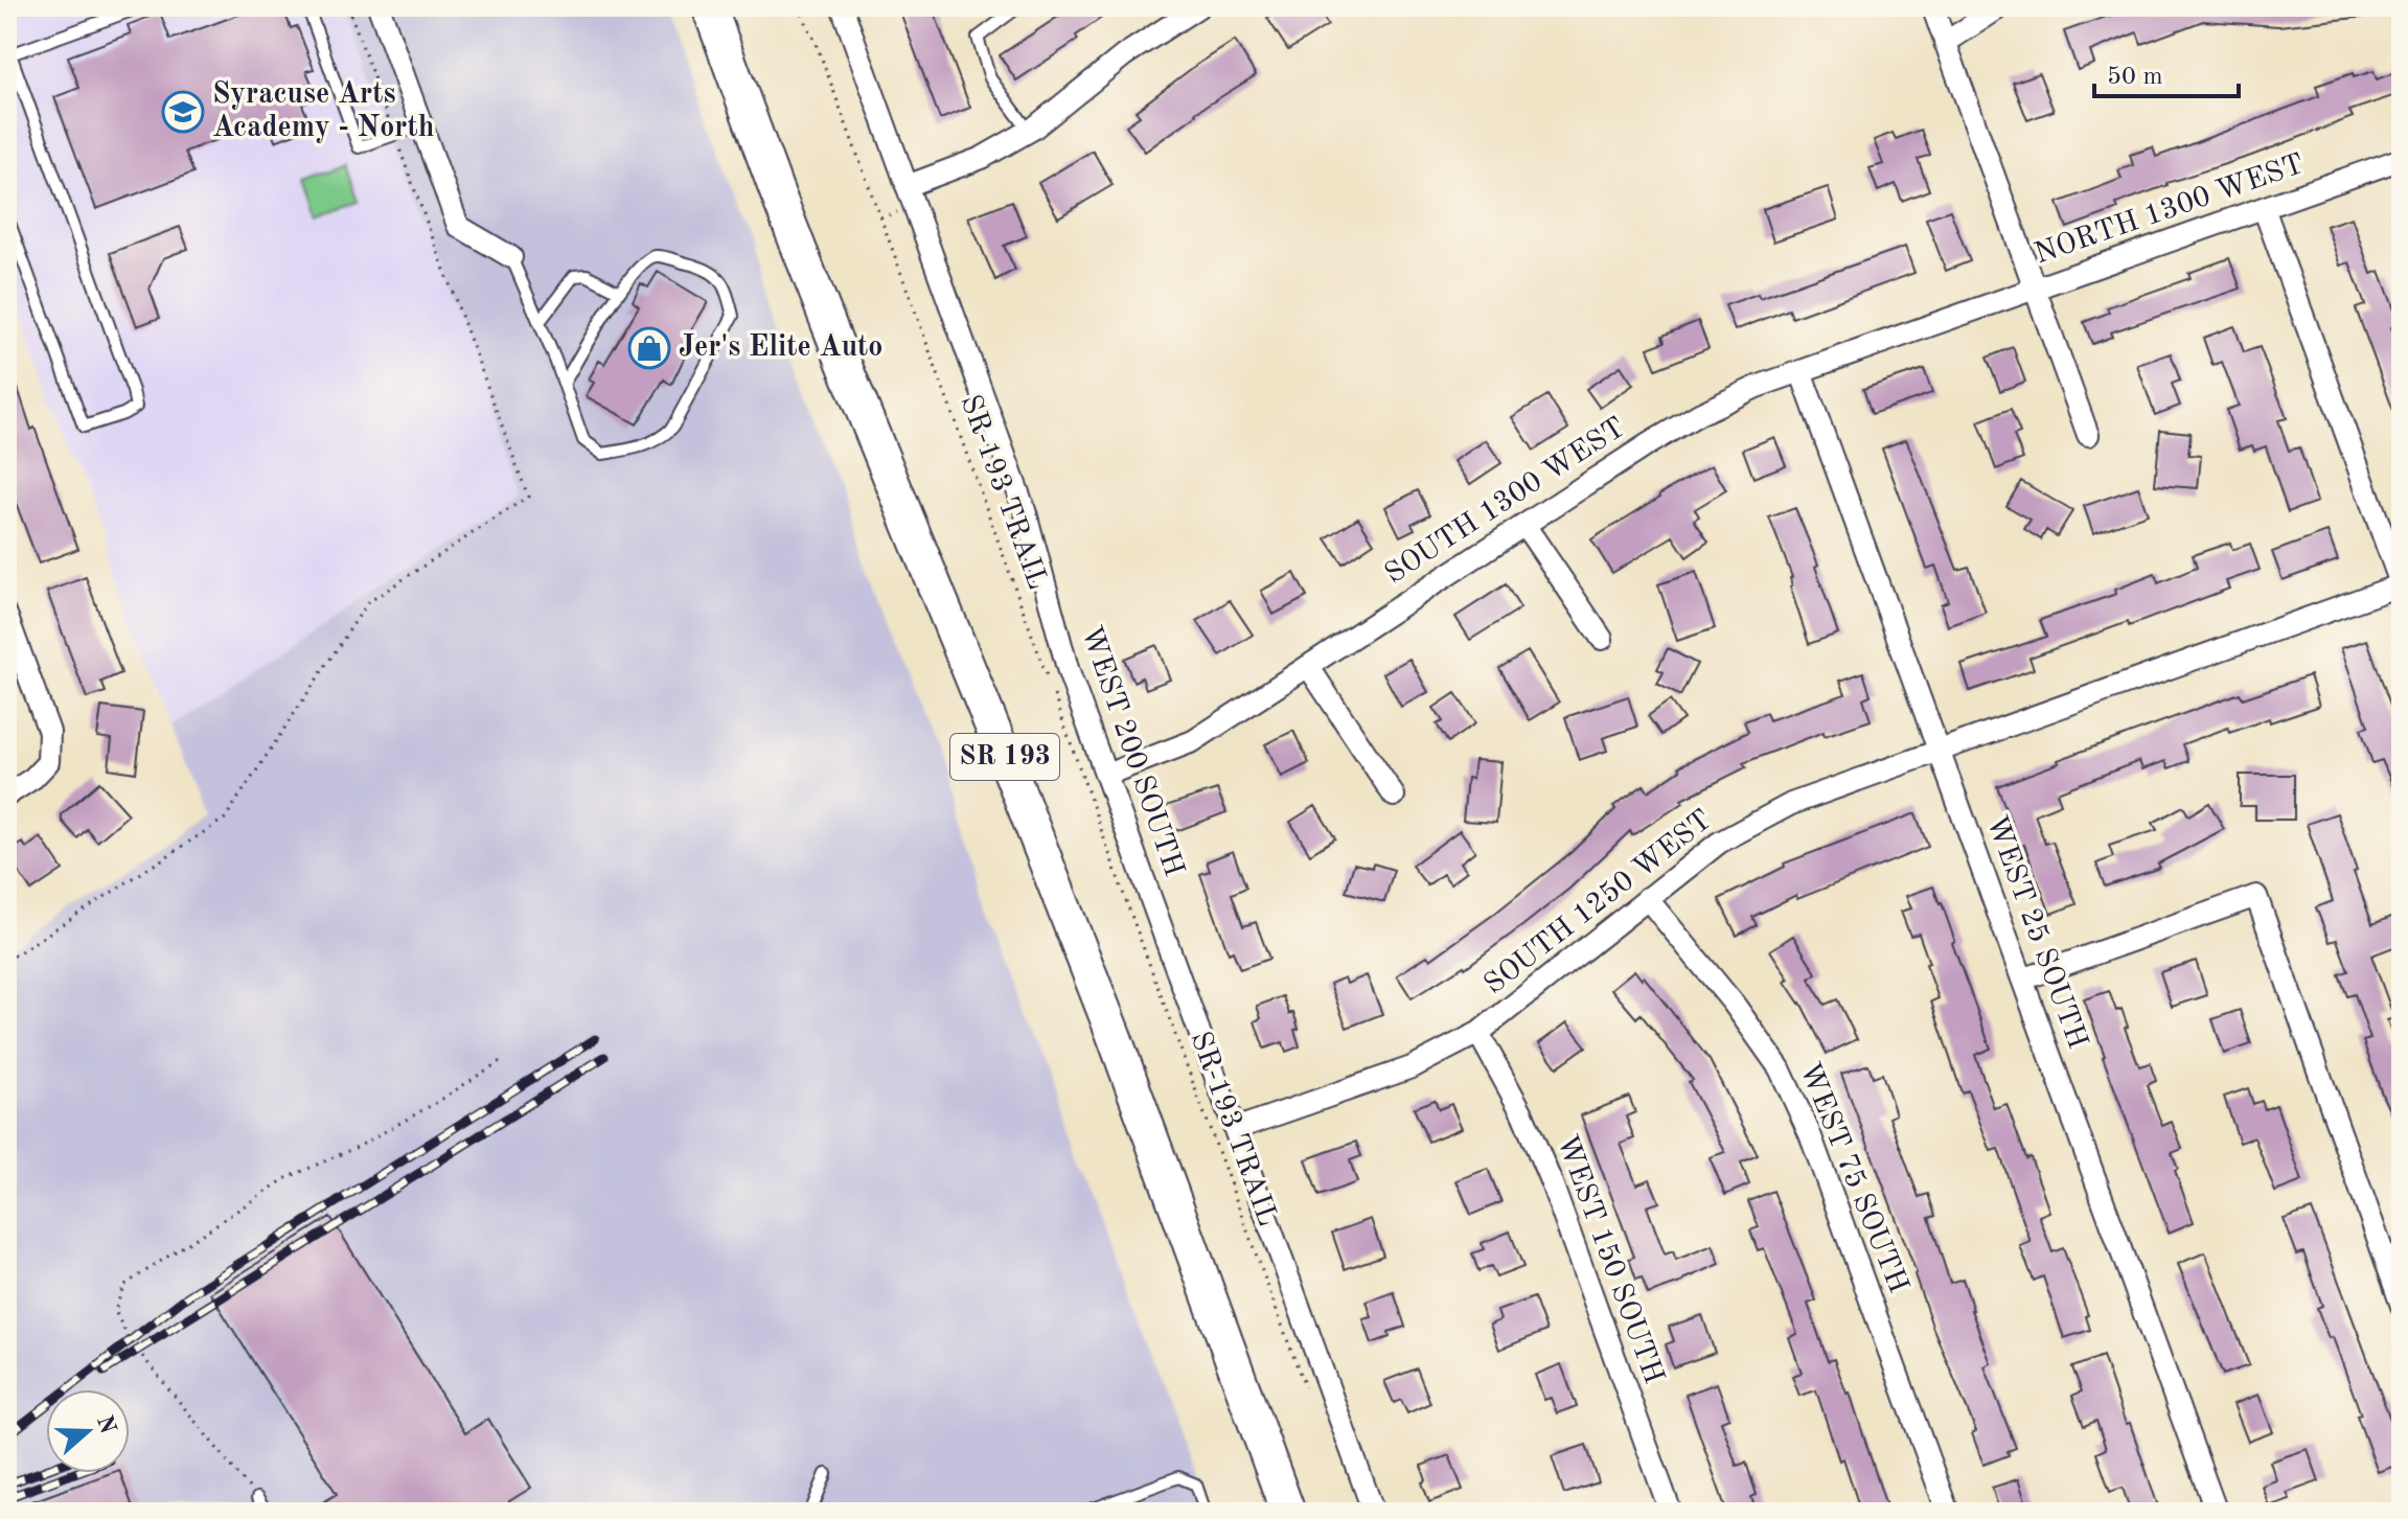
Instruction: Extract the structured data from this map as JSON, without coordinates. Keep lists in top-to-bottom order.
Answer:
{
  "streets": {
    "main road": ["SR 193"],
    "street": [
      "NORTH 1300 WEST",
      "SOUTH 1300 WEST",
      "WEST 200 SOUTH",
      "SOUTH 1250 WEST",
      "WEST 25 SOUTH",
      "WEST 75 SOUTH",
      "WEST 150 SOUTH"
    ],
    "path": ["SR-193 TRAIL"]
  },
  "crossings": [
    ["NORTH 1300 WEST", "SOUTH 1300 WEST"],
    ["SOUTH 1300 WEST", "WEST 200 SOUTH"],
    ["SOUTH 1300 WEST", "WEST 25 SOUTH"],
    ["WEST 200 SOUTH", "SOUTH 1250 WEST"],
    ["SOUTH 1250 WEST", "WEST 25 SOUTH"],
    ["SOUTH 1250 WEST", "WEST 75 SOUTH"],
    ["SOUTH 1250 WEST", "WEST 150 SOUTH"]
  ],
  "places": {
    "school or university": ["Syracuse Arts Academy - North"],
    "shop": ["Jer's Elite Auto"]
  },
  "scale_bar": "50 m",
  "north": "right"
}
